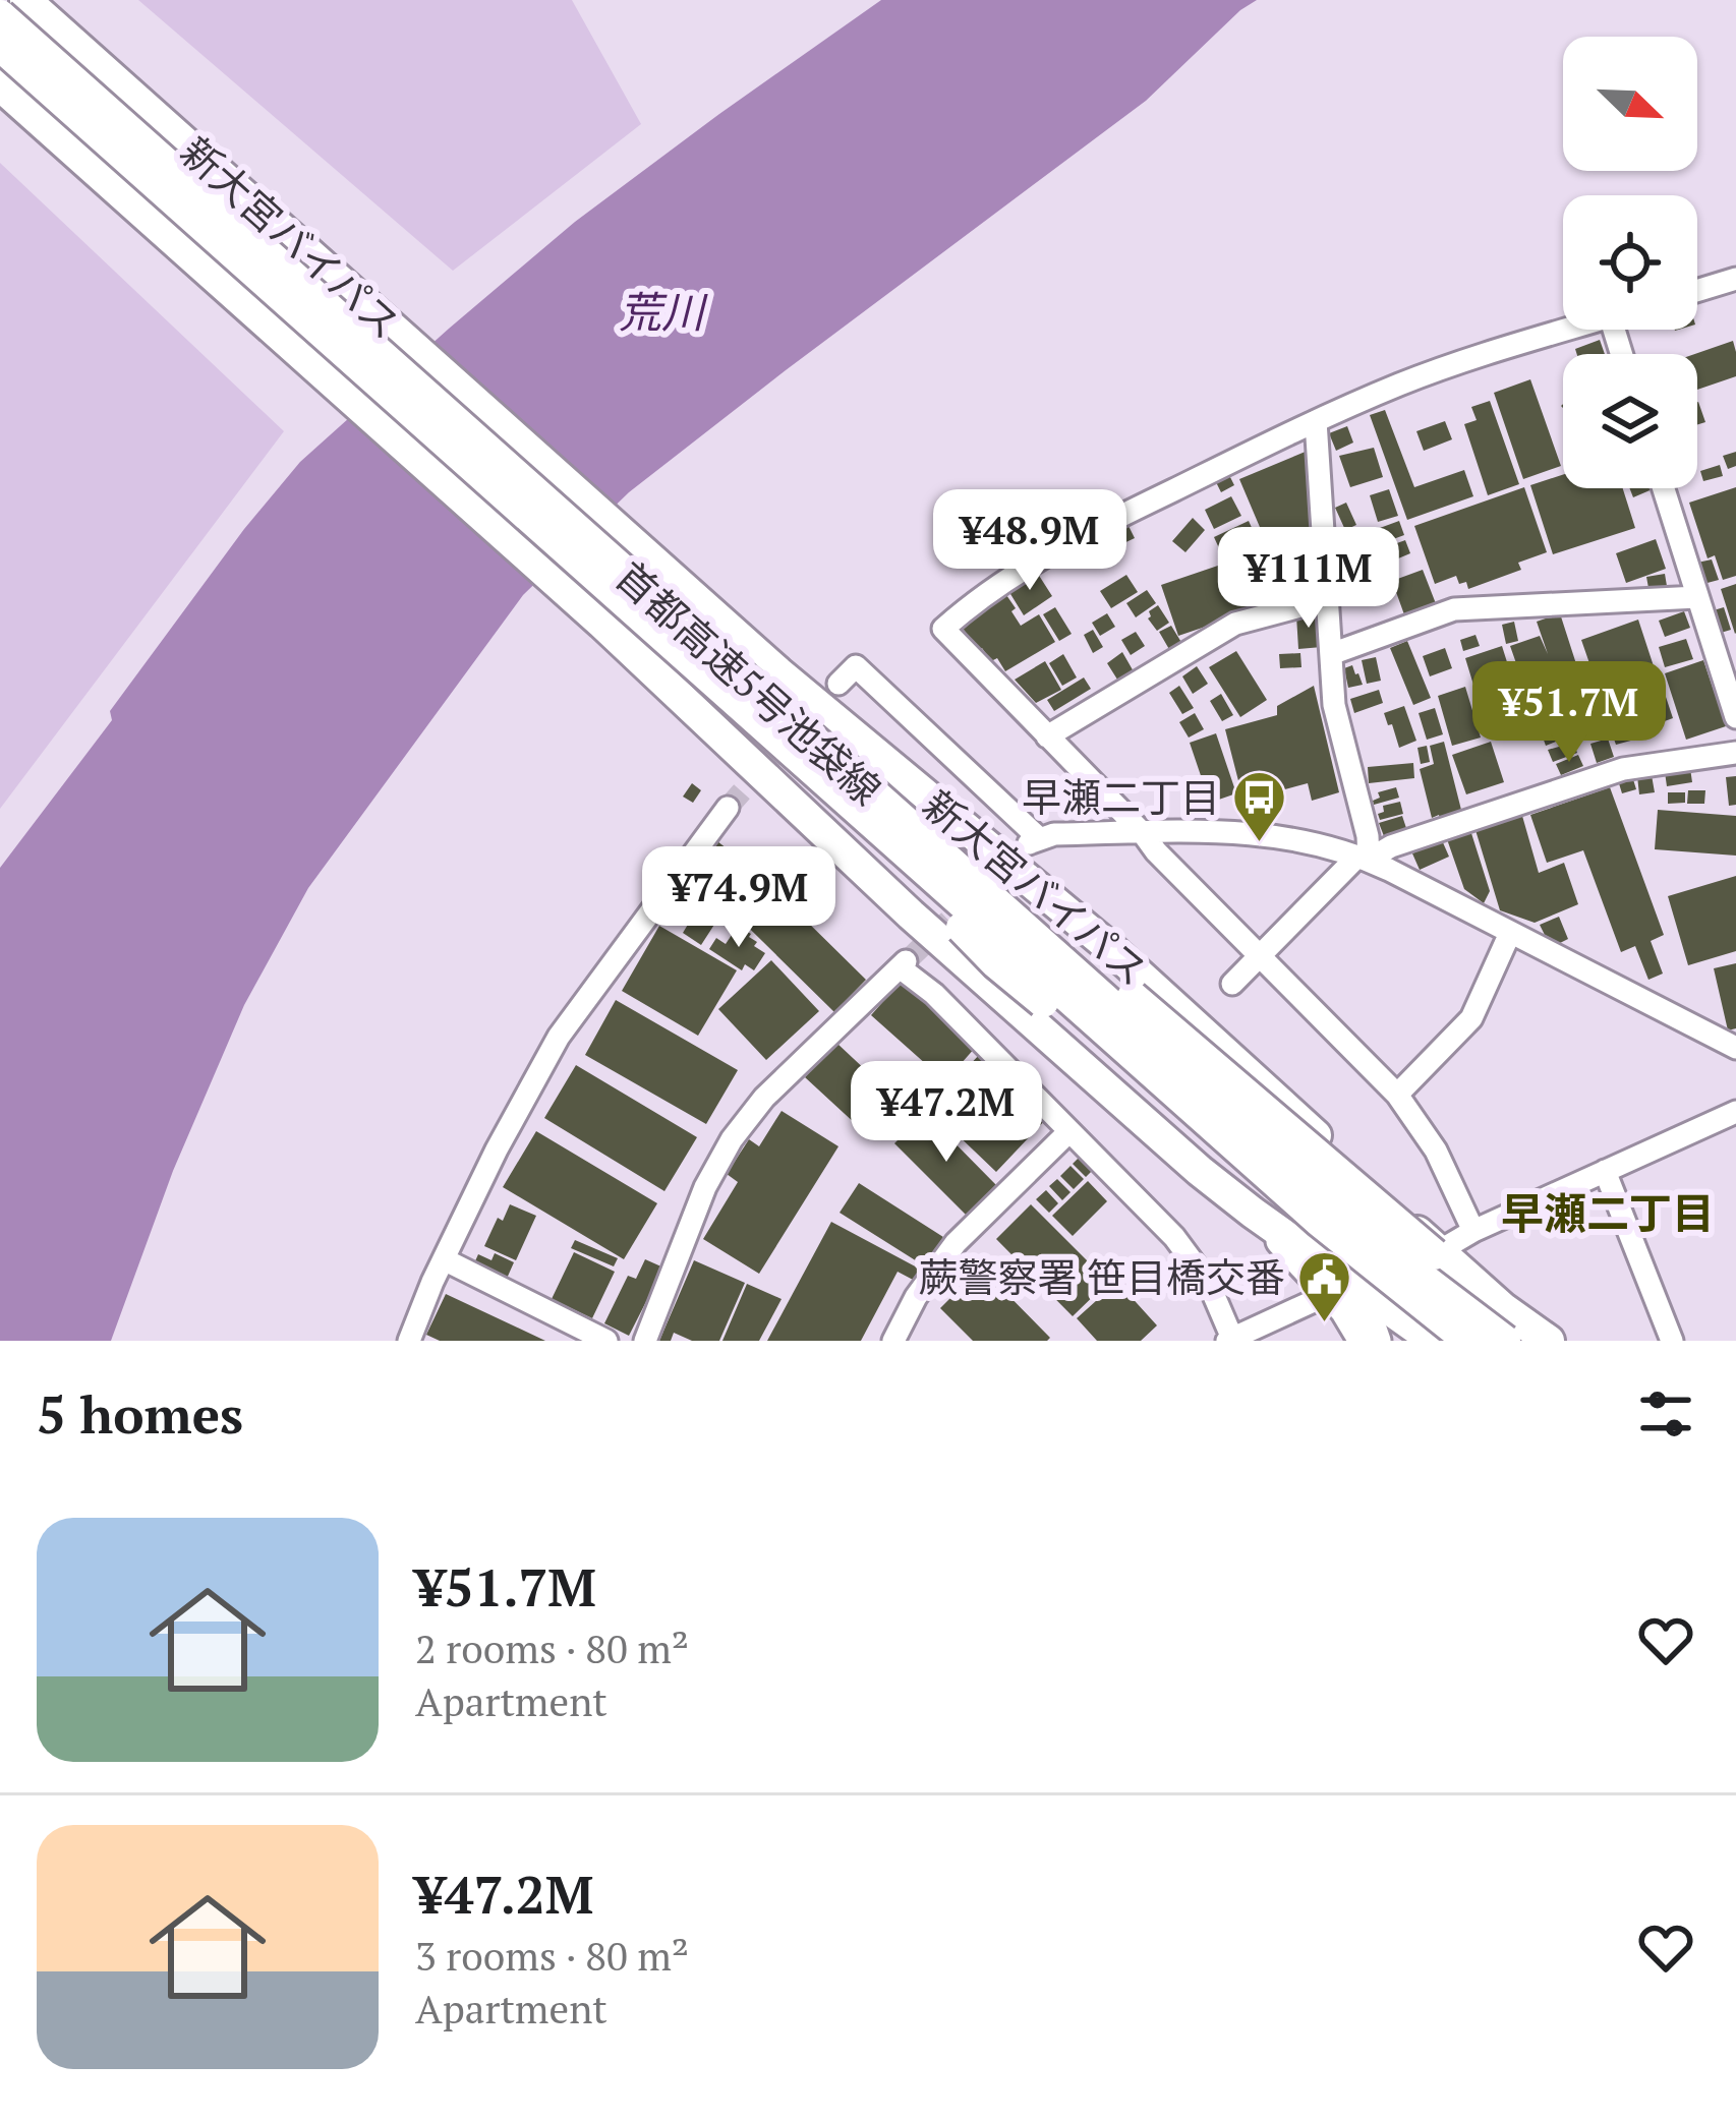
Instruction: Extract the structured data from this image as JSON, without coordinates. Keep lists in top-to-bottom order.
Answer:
{
  "streets": {
    "highway": ["新大宮バイパス", "首都高速5号池袋線"]
  },
  "districts": ["早瀬二丁目"],
  "water": ["荒川"],
  "places": {
    "bus stop": ["早瀬二丁目"],
    "public building": ["蕨警察署 笹目橋交番"]
  },
  "north": "bottom right",
  "page": {
    "price": [
      "¥48.9M",
      "¥111M",
      "¥51.7M",
      "¥74.9M",
      "¥47.2M"
    ],
    "heading": "5 homes",
    "list": [
      {
        "name": "¥51.7M",
        "note": "2 rooms · 80 m² · Apartment"
      },
      {
        "name": "¥47.2M",
        "note": "3 rooms · 80 m² · Apartment"
      }
    ]
  }
}
